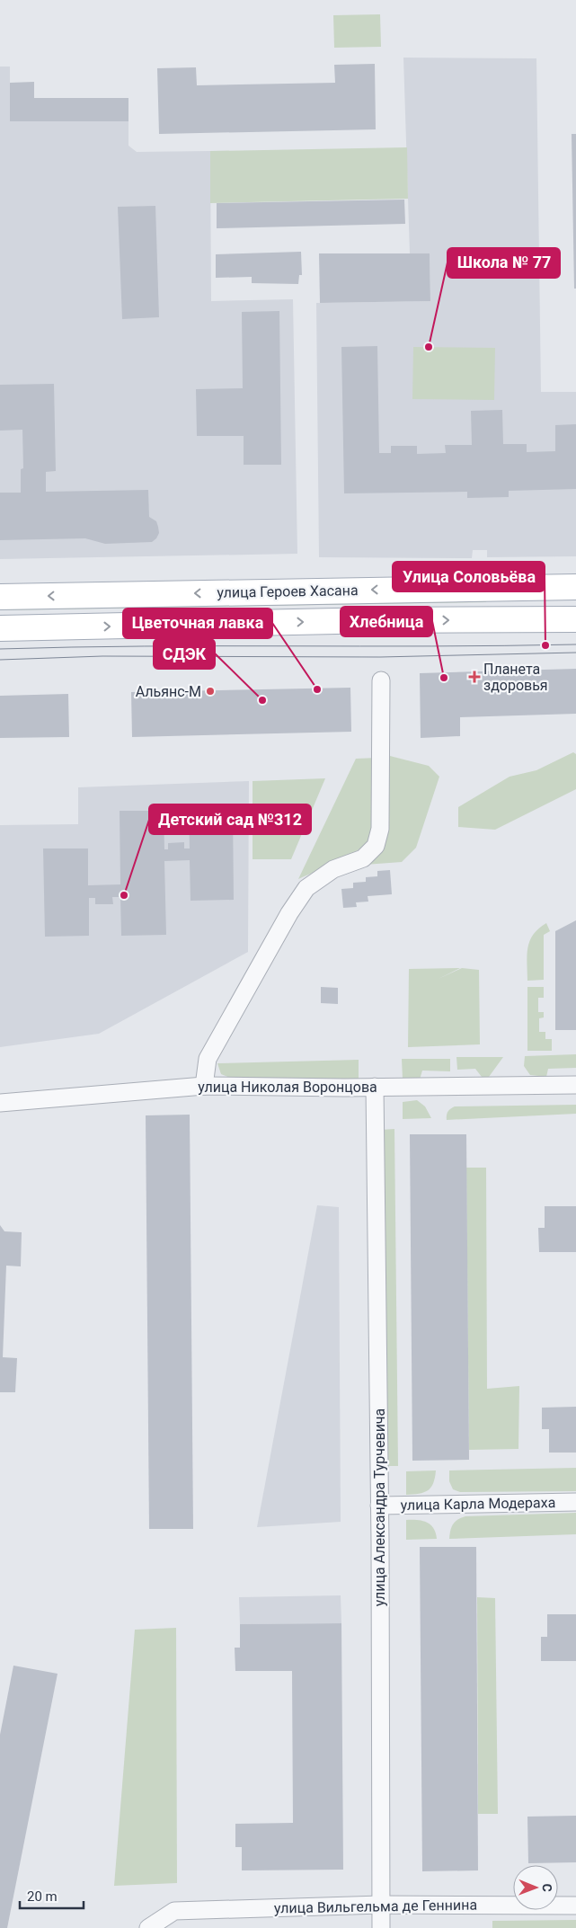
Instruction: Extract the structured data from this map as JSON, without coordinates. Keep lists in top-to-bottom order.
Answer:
{
  "streets": {
    "main road": ["улица Героев Хасана"],
    "street": [
      "улица Николая Воронцова",
      "улица Карла Модераха",
      "улица Александра Турчевича",
      "улица Вильгельма де Геннина"
    ]
  },
  "crossings": [
    ["улица Николая Воронцова", "улица Александра Турчевича"],
    ["улица Карла Модераха", "улица Александра Турчевича"],
    ["улица Александра Турчевича", "улица Вильгельма де Геннина"]
  ],
  "places": {
    "other": [
      "Школа № 77",
      "Улица Соловьёва",
      "Хлебница",
      "Цветочная лавка",
      "Альянс-М",
      "СДЭК",
      "Детский сад №312"
    ],
    "health": ["Планета здоровья"]
  },
  "scale_bar": "20 m",
  "north": "right"
}
